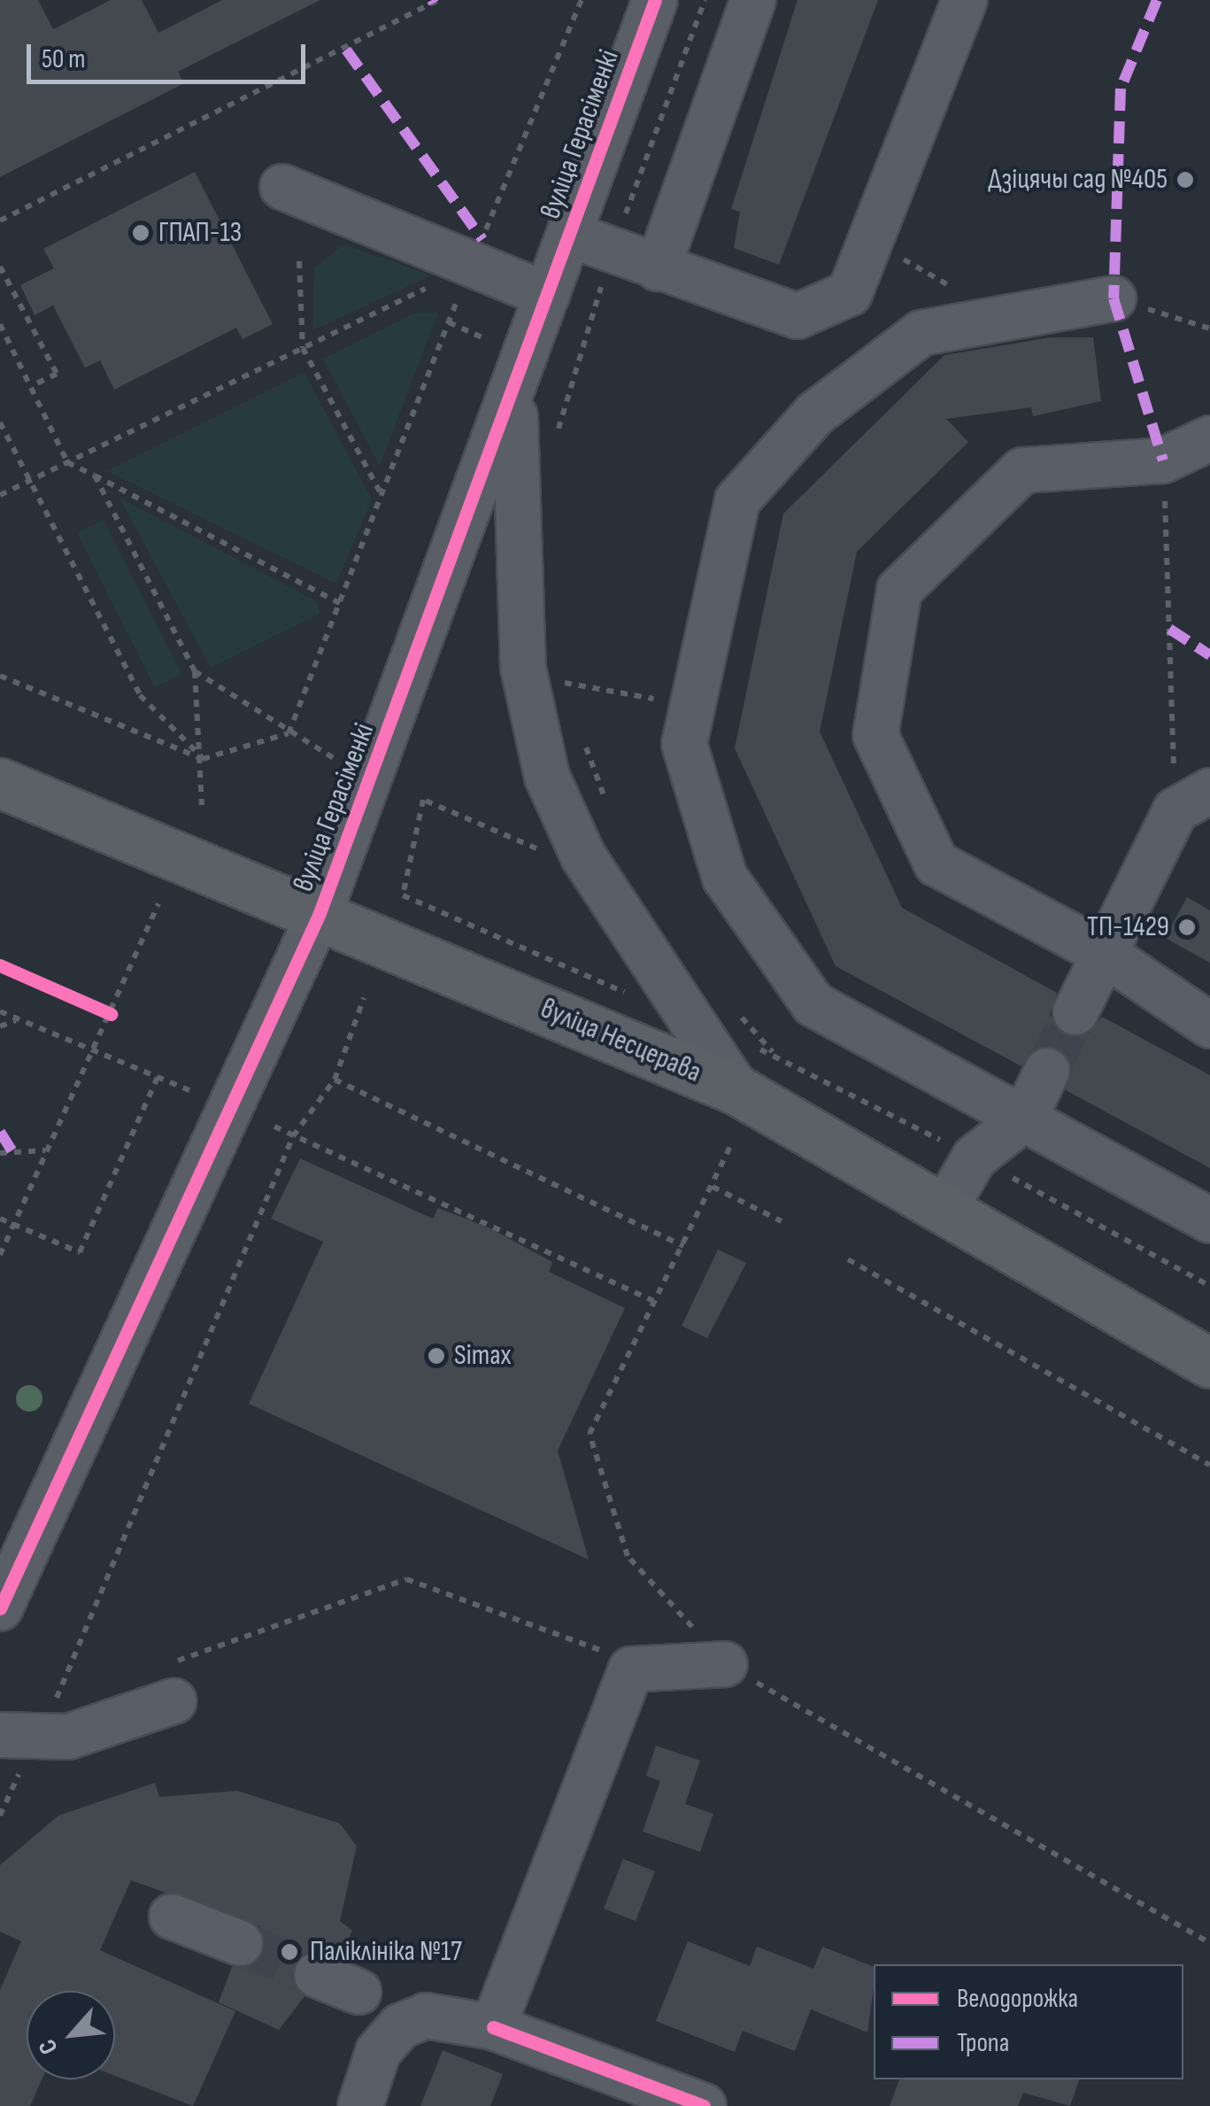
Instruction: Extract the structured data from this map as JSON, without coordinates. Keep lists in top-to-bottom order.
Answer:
{
  "streets": {
    "main road": ["вуліца Несцерава"],
    "street": ["вуліца Герасіменкі"]
  },
  "crossings": [
    ["вуліца Герасіменкі", "вуліца Несцерава"]
  ],
  "places": [
    "Дзіцячы сад №405",
    "ГПАП-13",
    "ТП-1429",
    "Simax",
    "Паліклініка №17"
  ],
  "legend": ["Велодорожка", "Тропа"],
  "scale_bar": "50 m",
  "north": "bottom left"
}
